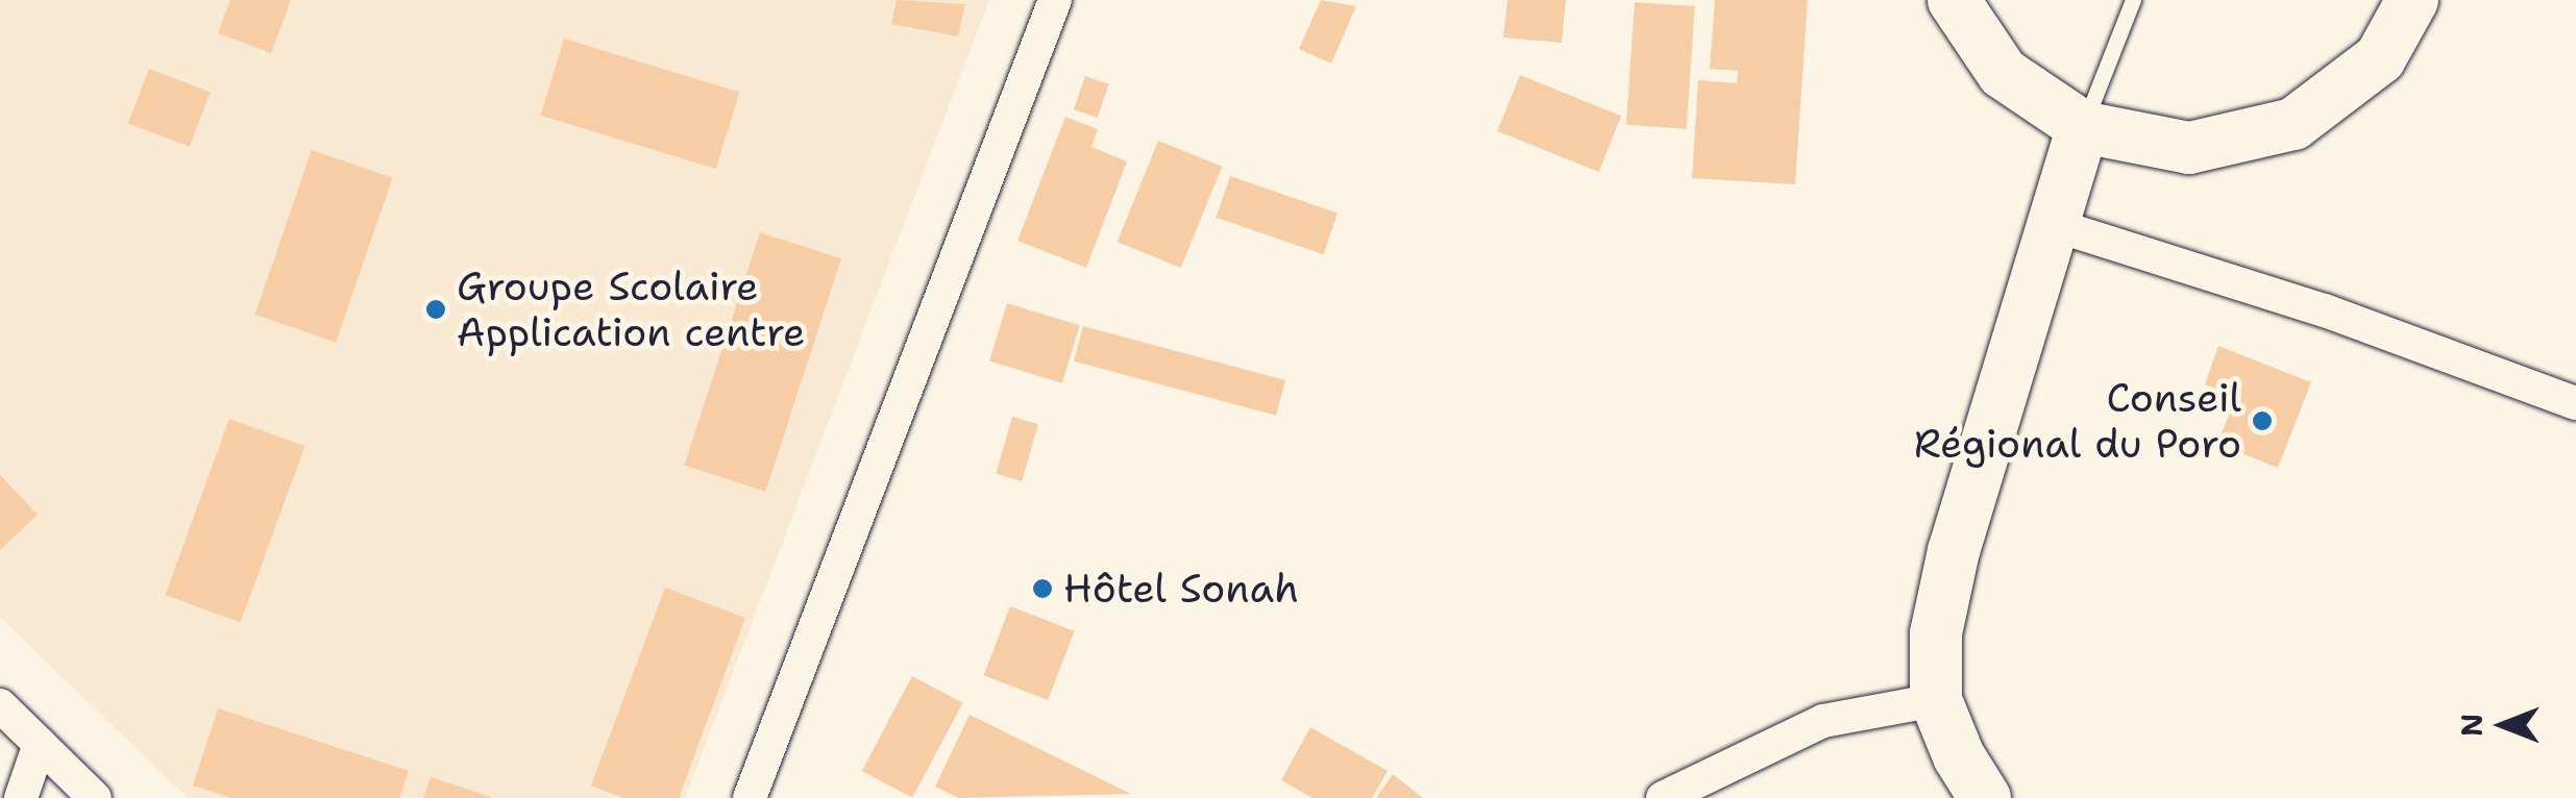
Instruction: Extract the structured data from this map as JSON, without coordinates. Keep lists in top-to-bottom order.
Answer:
{
  "places": ["Groupe Scolaire Application centre", "Conseil Régional du Poro", "Hôtel Sonah"],
  "north": "left"
}
